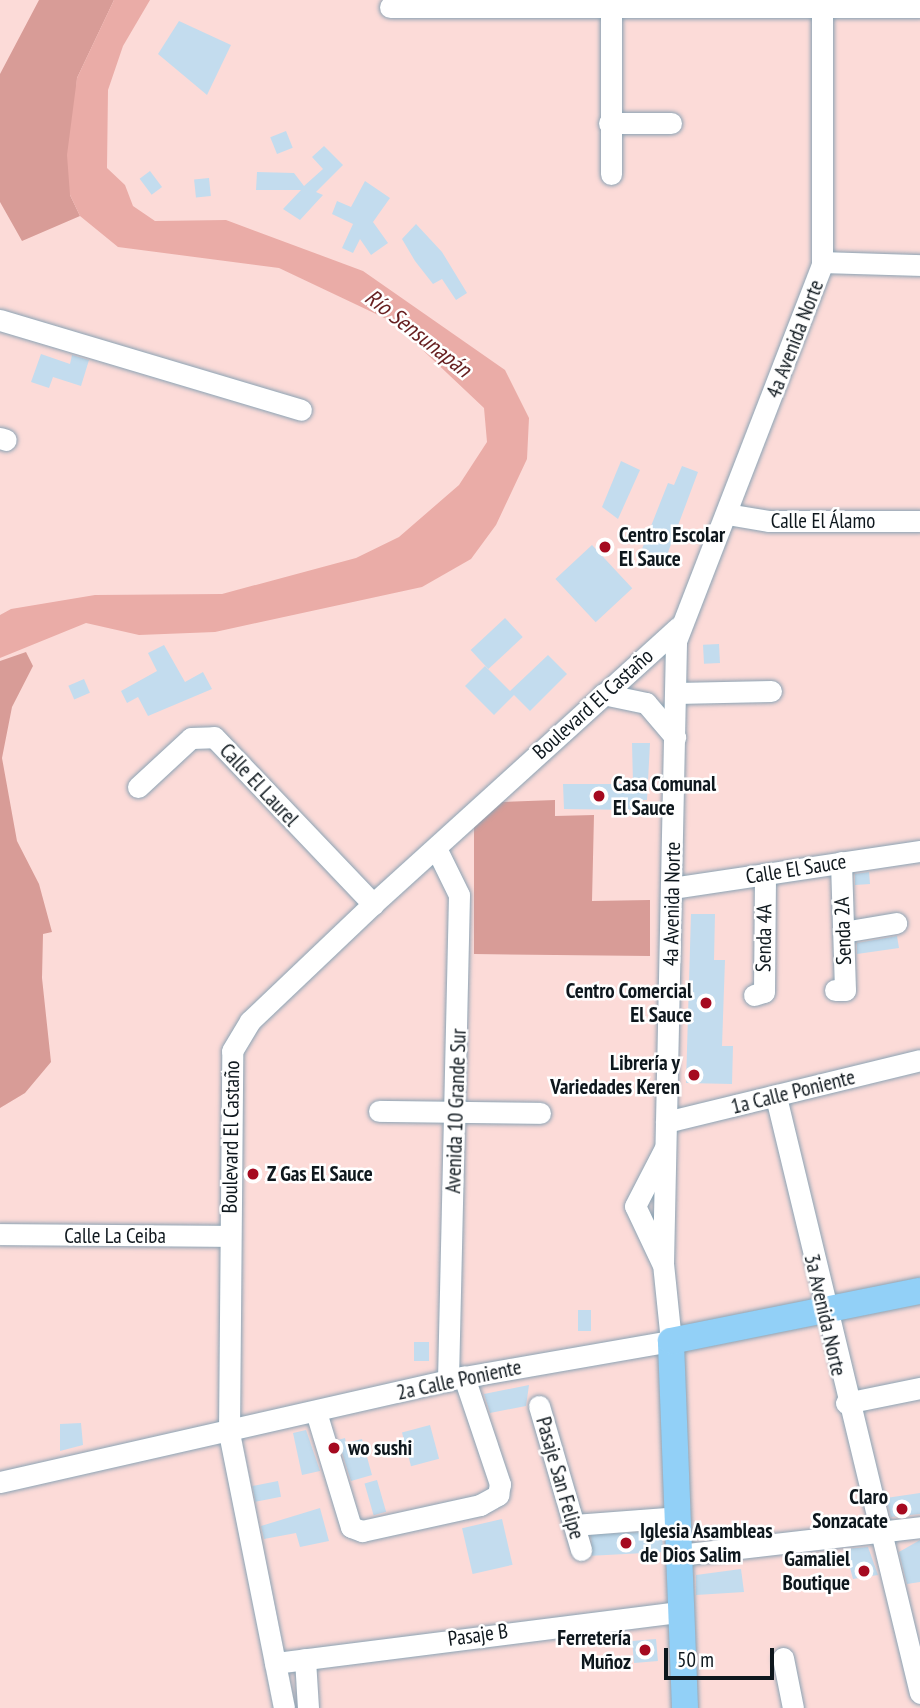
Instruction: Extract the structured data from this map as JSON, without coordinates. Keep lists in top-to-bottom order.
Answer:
{
  "streets": {
    "main road": ["4a Avenida Norte", "2a Calle Poniente"],
    "street": [
      "Calle El Álamo",
      "Boulevard El Castaño",
      "Calle El Laurel",
      "Calle El Sauce",
      "Senda 2A",
      "Senda 4A",
      "1a Calle Poniente",
      "Avenida 10 Grande Sur",
      "Calle La Ceiba",
      "3a Avenida Norte",
      "Pasaje San Felipe",
      "Pasaje B"
    ]
  },
  "crossings": [
    ["4a Avenida Norte", "Calle El Álamo"],
    ["4a Avenida Norte", "Boulevard El Castaño"],
    ["4a Avenida Norte", "Calle El Sauce"],
    ["4a Avenida Norte", "1a Calle Poniente"],
    ["4a Avenida Norte", "2a Calle Poniente"],
    ["4a Avenida Norte", "Pasaje B"],
    ["Boulevard El Castaño", "Calle El Laurel"],
    ["Boulevard El Castaño", "Avenida 10 Grande Sur"],
    ["Boulevard El Castaño", "Calle La Ceiba"],
    ["Boulevard El Castaño", "2a Calle Poniente"],
    ["Boulevard El Castaño", "Pasaje B"],
    ["Calle El Sauce", "Senda 2A"],
    ["Calle El Sauce", "Senda 4A"],
    ["1a Calle Poniente", "3a Avenida Norte"],
    ["Avenida 10 Grande Sur", "2a Calle Poniente"],
    ["3a Avenida Norte", "2a Calle Poniente"]
  ],
  "water": ["Río Sensunapán"],
  "places": [
    "Centro Escolar El Sauce",
    "Casa Comunal El Sauce",
    "Centro Comercial El Sauce",
    "Librería y Variedades Keren",
    "Z Gas El Sauce",
    "wo sushi",
    "Claro Sonzacate",
    "Iglesia Asambleas de Dios Salim",
    "Gamaliel Boutique",
    "Ferretería Muñoz"
  ],
  "scale_bar": "50 m"
}
